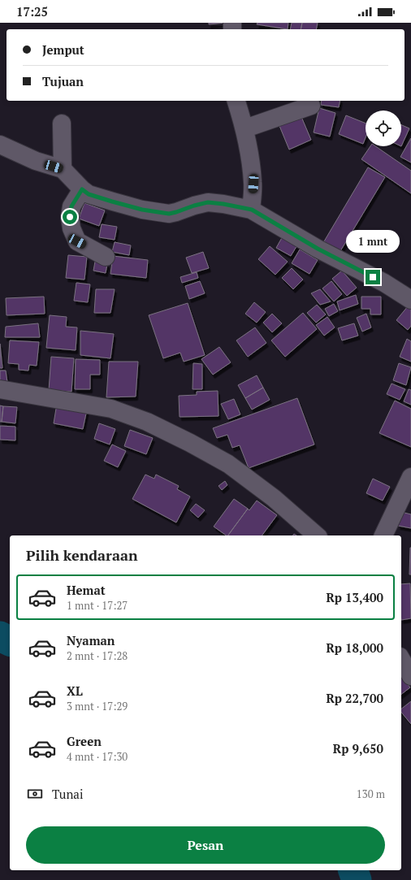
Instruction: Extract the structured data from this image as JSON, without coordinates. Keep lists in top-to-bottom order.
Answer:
{
  "page": {
    "status": "17:25",
    "banner": ["Jemput", "Tujuan"],
    "bubble": "1 mnt",
    "heading": "Pilih kendaraan",
    "list": [
      {
        "name": "Hemat",
        "note": "1 mnt · 17:27",
        "value": "Rp 13,400"
      },
      {
        "name": "Nyaman",
        "note": "2 mnt · 17:28",
        "value": "Rp 18,000"
      },
      {
        "name": "XL",
        "note": "3 mnt · 17:29",
        "value": "Rp 22,700"
      },
      {
        "name": "Green",
        "note": "4 mnt · 17:30",
        "value": "Rp 9,650"
      }
    ],
    "pay": ["Tunai", "130 m"],
    "buttons": "Pesan"
  }
}
